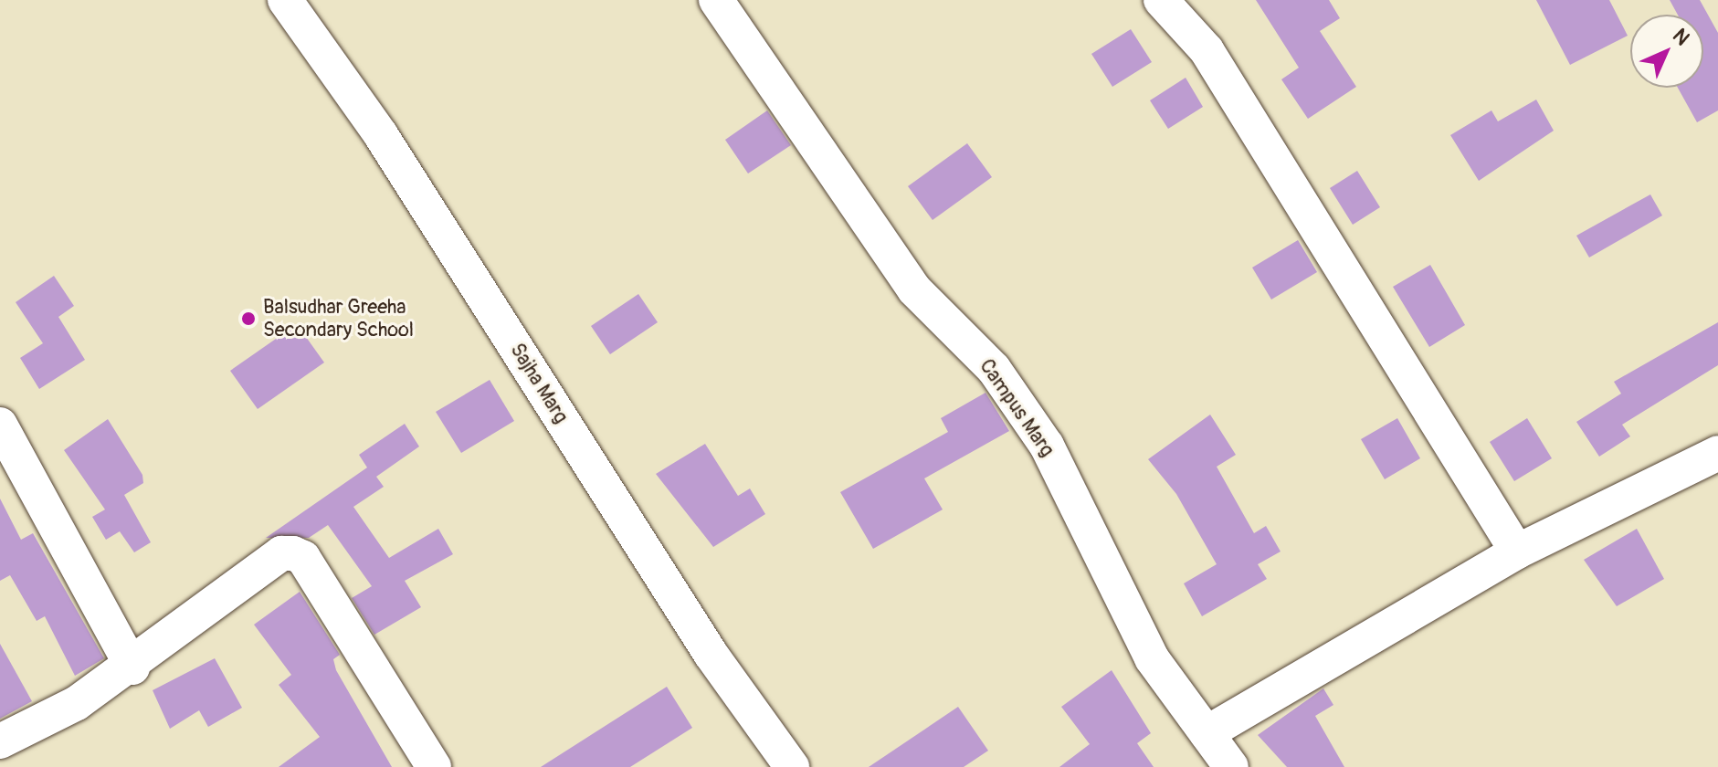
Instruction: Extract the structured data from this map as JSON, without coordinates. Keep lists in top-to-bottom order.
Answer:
{
  "streets": {
    "street": ["Sajha Marg", "Campus Marg"]
  },
  "places": ["Balsudhar Greeha Secondary School"],
  "north": "top right"
}
